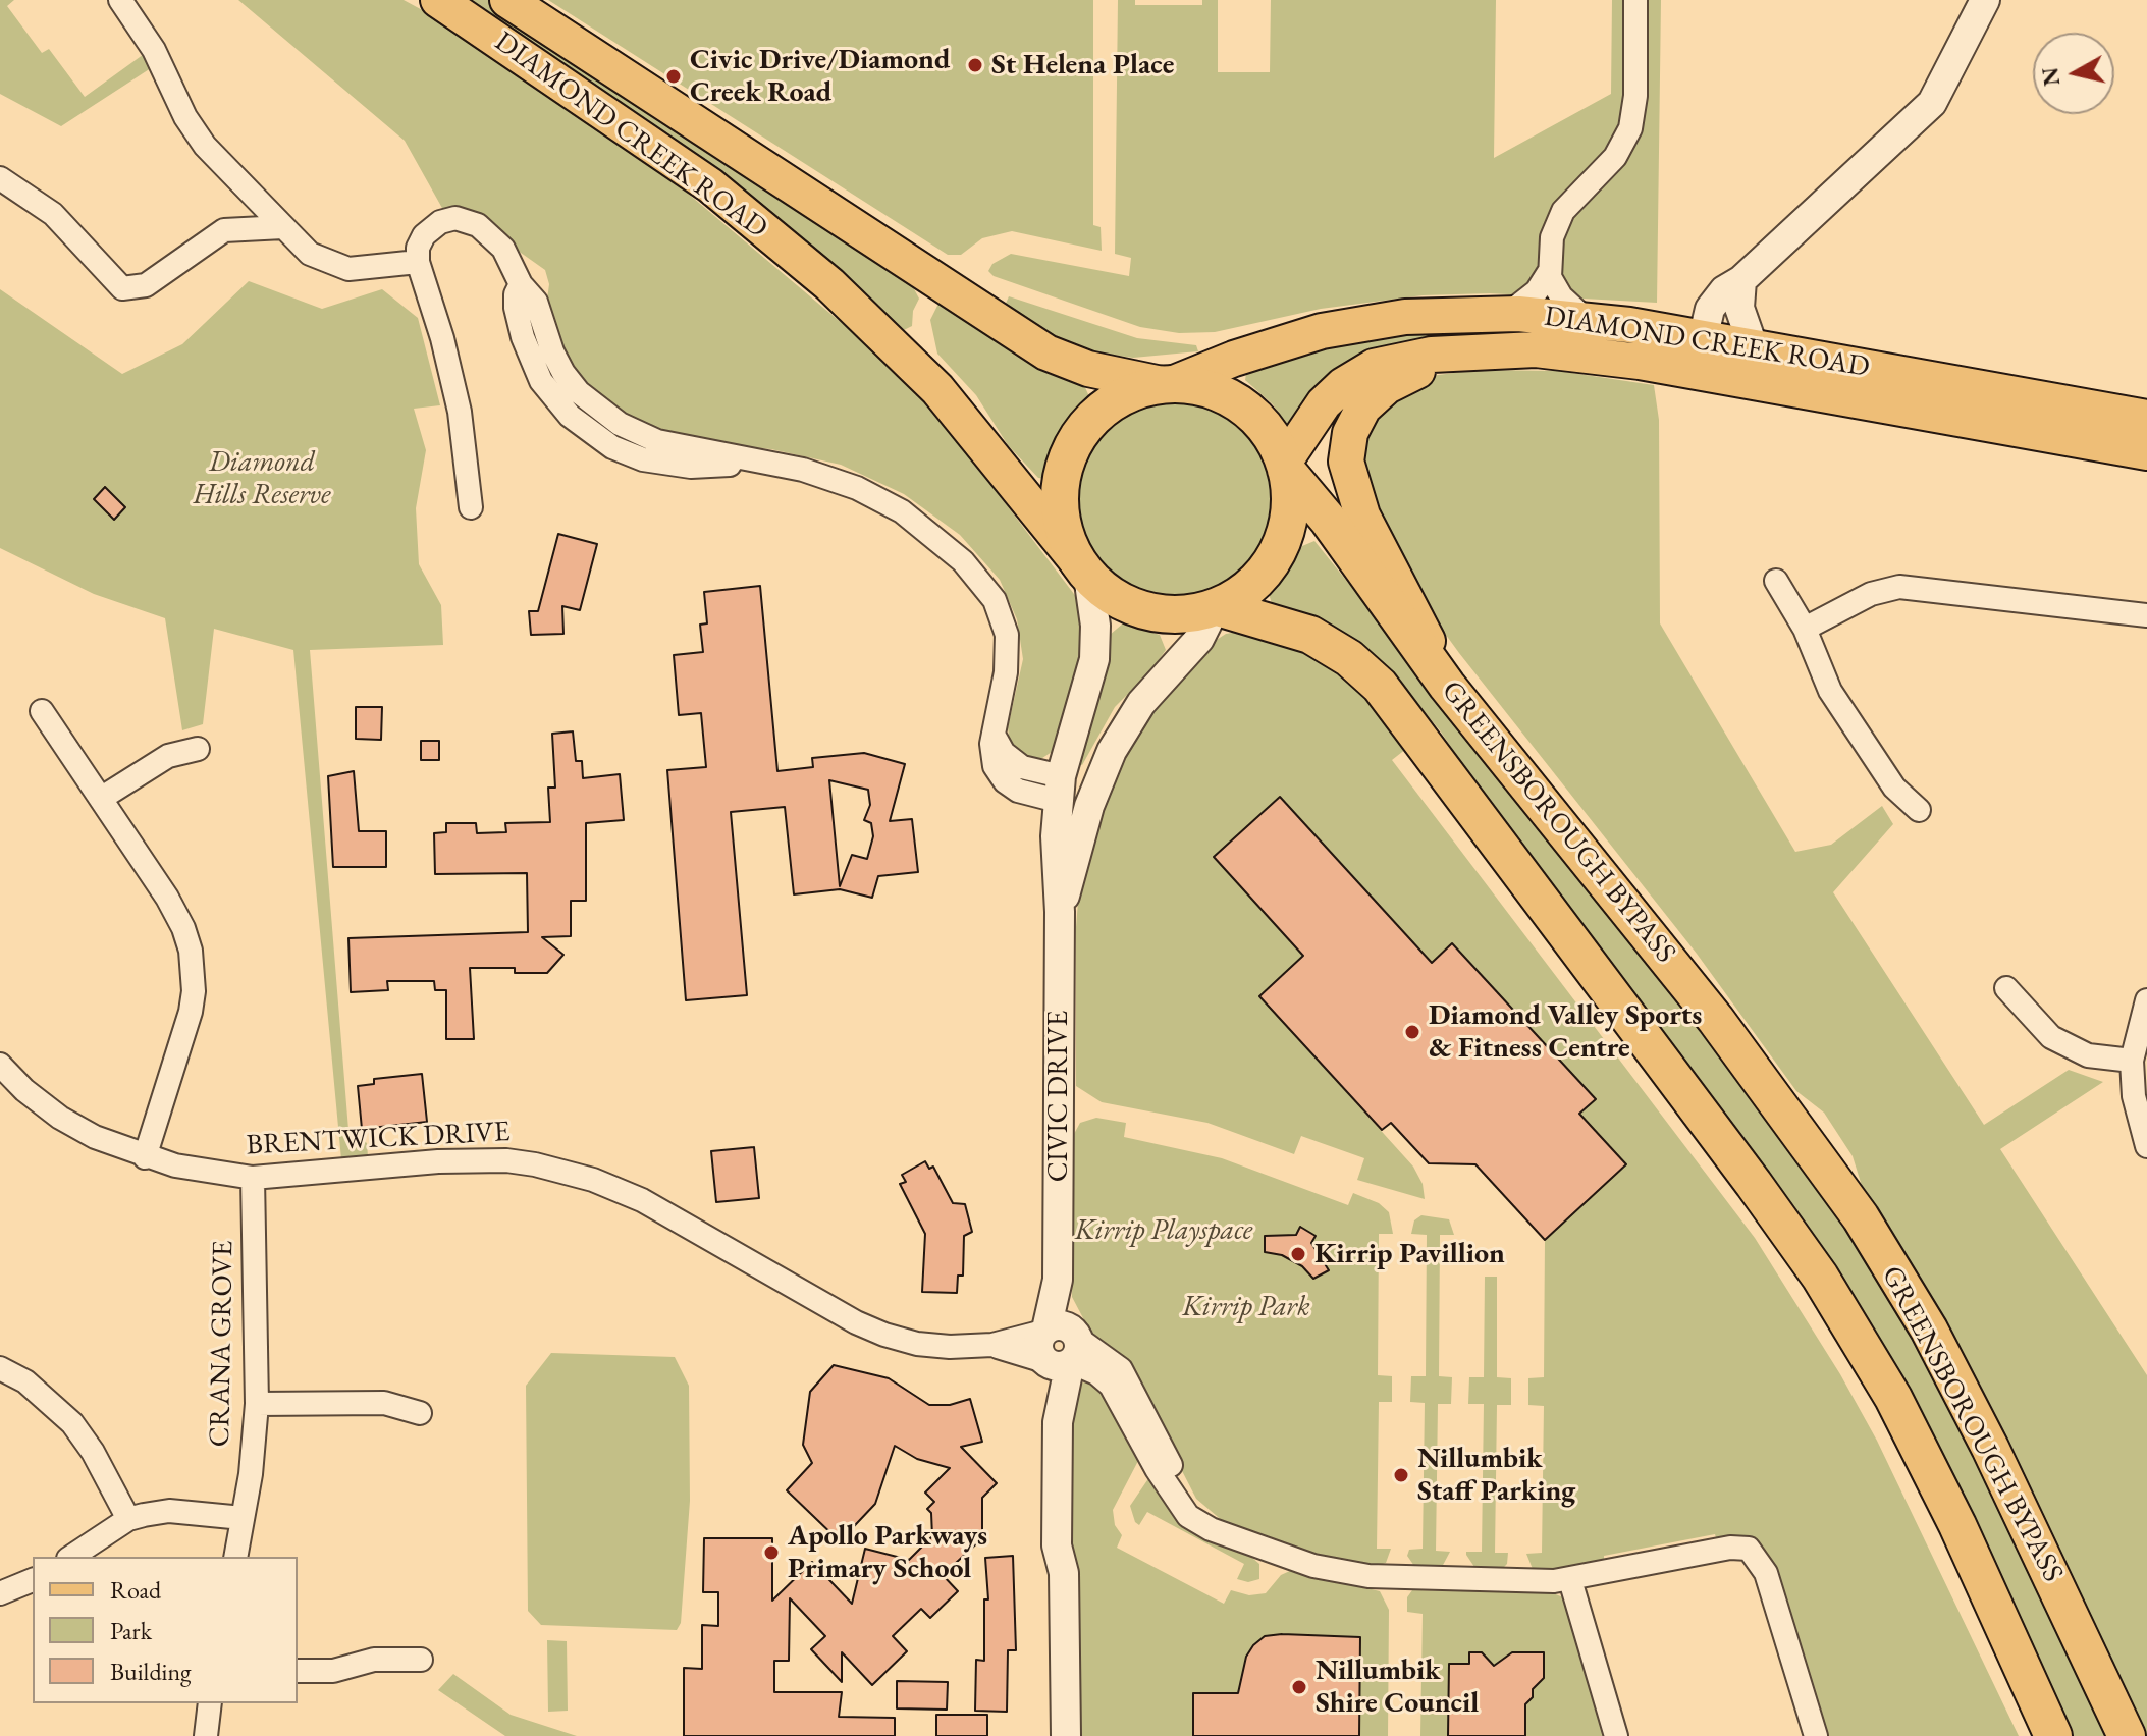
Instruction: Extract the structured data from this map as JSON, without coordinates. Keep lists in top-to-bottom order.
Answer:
{
  "streets": {
    "highway": ["GREENSBOROUGH BYPASS"],
    "main road": ["DIAMOND CREEK ROAD"],
    "street": ["CIVIC DRIVE", "BRENTWICK DRIVE", "CRANA GROVE"]
  },
  "crossings": [
    ["DIAMOND CREEK ROAD", "GREENSBOROUGH BYPASS"],
    ["DIAMOND CREEK ROAD", "CIVIC DRIVE"],
    ["GREENSBOROUGH BYPASS", "CIVIC DRIVE"],
    ["CIVIC DRIVE", "BRENTWICK DRIVE"],
    ["BRENTWICK DRIVE", "CRANA GROVE"]
  ],
  "parks": ["Diamond Hills Reserve", "Kirrip Playspace", "Kirrip Park"],
  "places": [
    "St Helena Place",
    "Civic Drive/Diamond Creek Road",
    "Diamond Valley Sports & Fitness Centre",
    "Kirrip Pavillion",
    "Nillumbik Staff Parking",
    "Apollo Parkways Primary School",
    "Nillumbik Shire Council"
  ],
  "legend": ["Road", "Park", "Building"],
  "north": "left"
}
